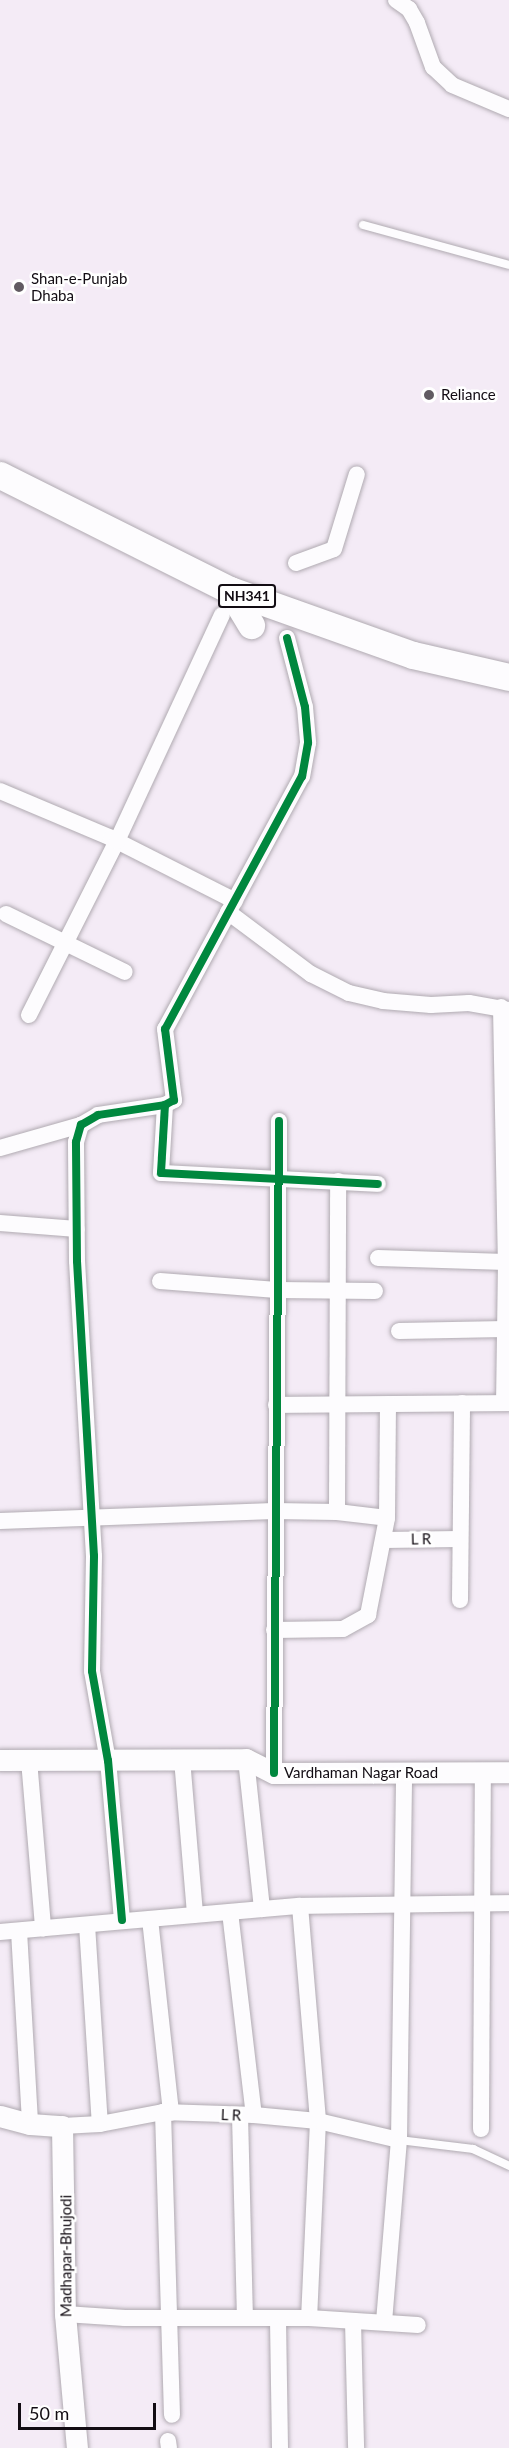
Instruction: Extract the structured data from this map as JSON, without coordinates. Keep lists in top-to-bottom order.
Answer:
{
  "streets": {
    "highway": ["NH341"],
    "street": ["L R", "Vardhaman Nagar Road", "Madhapar-Bhujodi"]
  },
  "crossings": [
    ["L R", "Madhapar-Bhujodi"]
  ],
  "places": ["Shan-e-Punjab Dhaba", "Reliance"],
  "scale_bar": "50 m"
}
